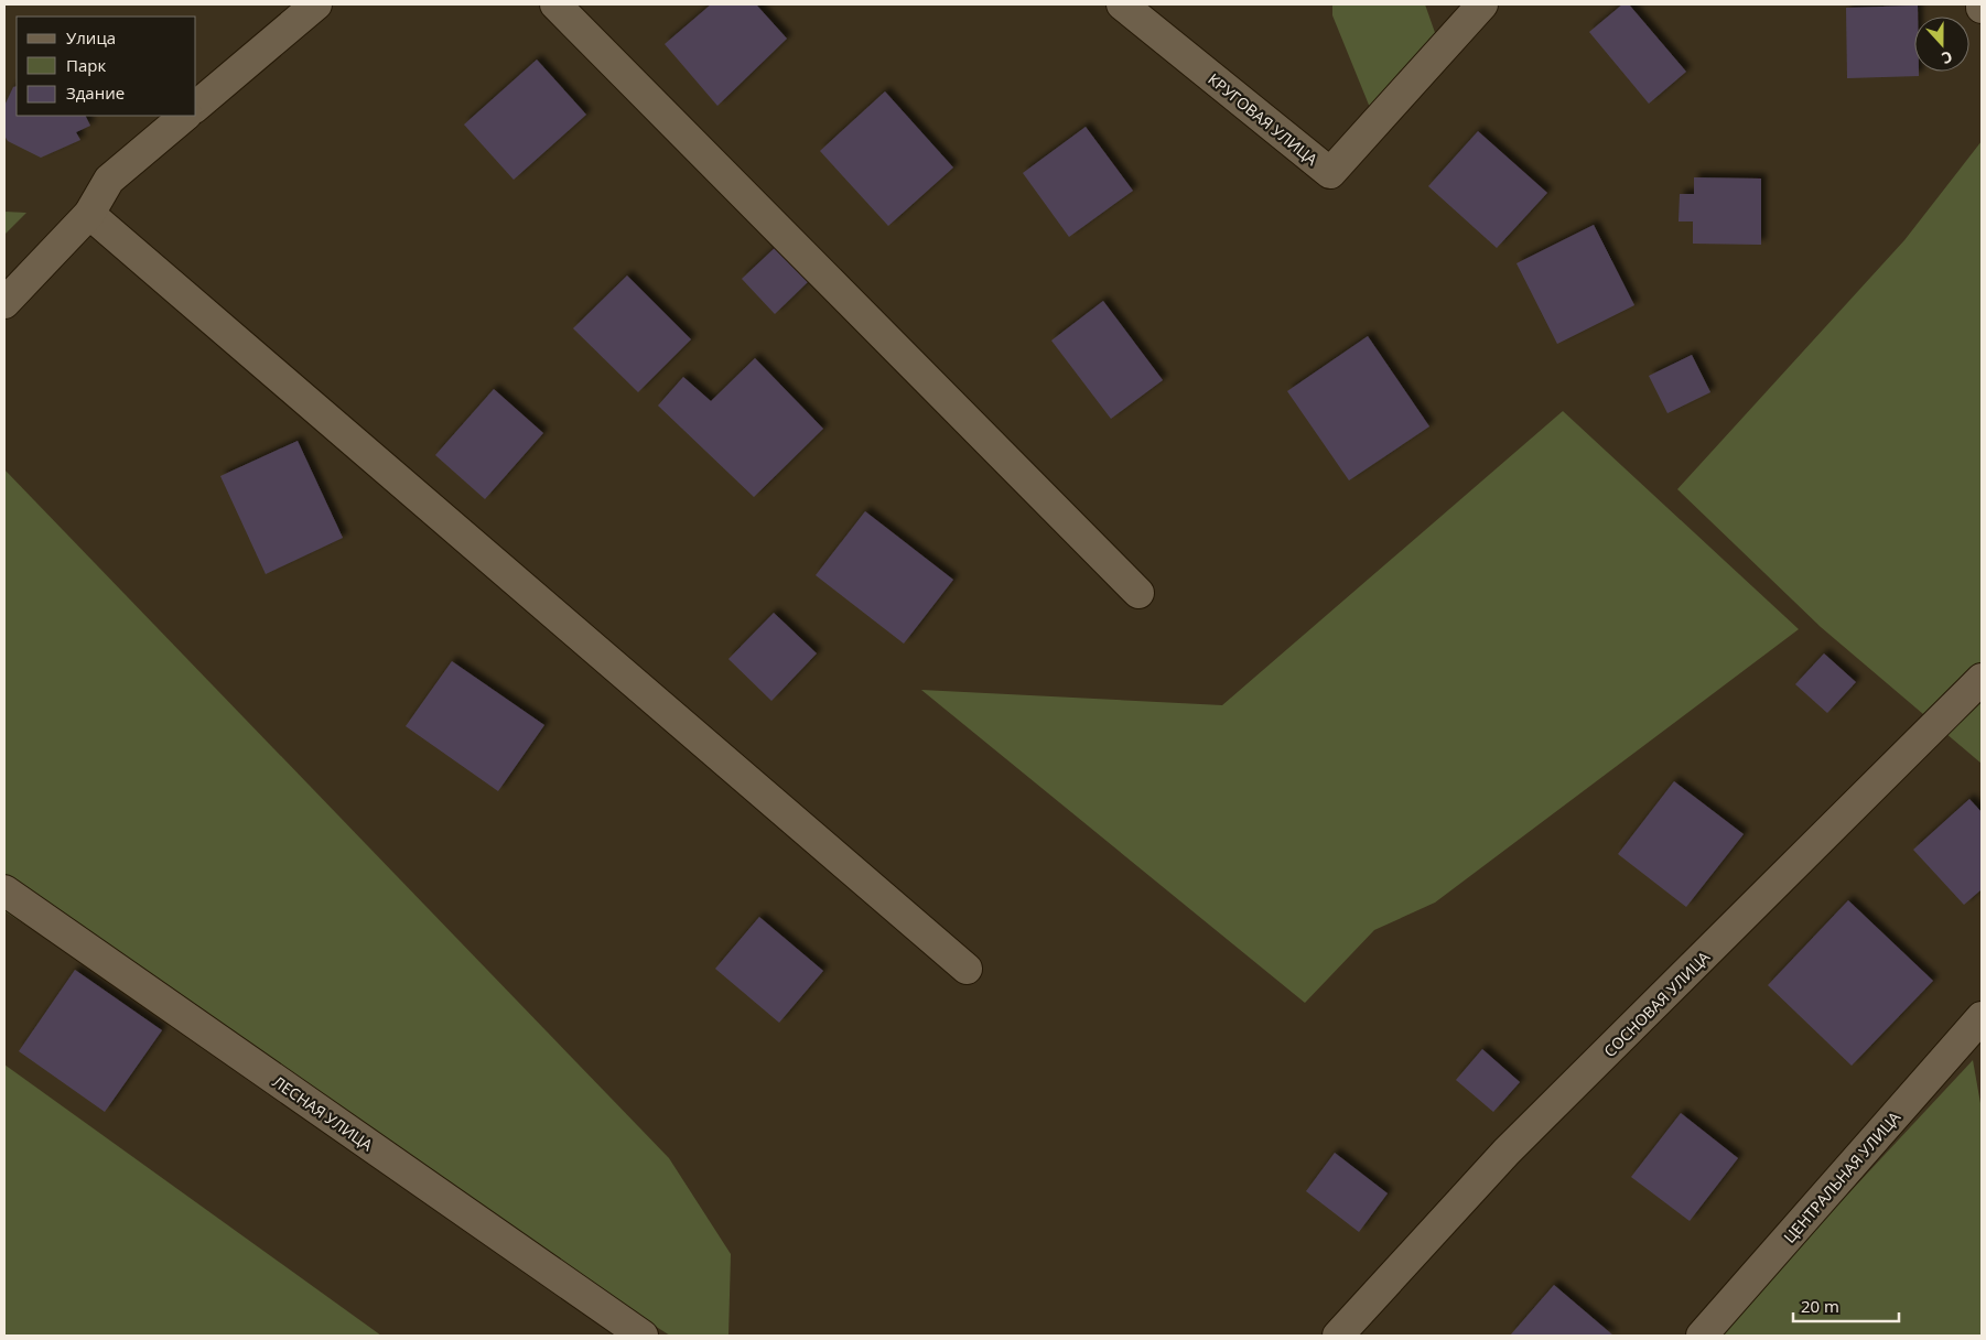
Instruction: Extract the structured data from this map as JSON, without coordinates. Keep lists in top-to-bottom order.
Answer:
{
  "streets": {
    "street": [
      "КРУГОВАЯ УЛИЦА",
      "СОСНОВАЯ УЛИЦА",
      "ЛЕСНАЯ УЛИЦА",
      "ЦЕНТРАЛЬНАЯ УЛИЦА"
    ]
  },
  "legend": ["Улица", "Парк", "Здание"],
  "scale_bar": "20 m",
  "north": "bottom"
}
